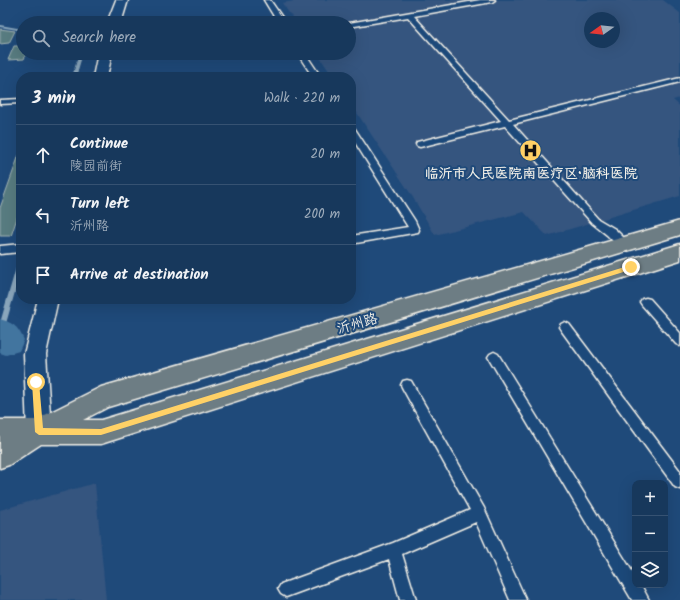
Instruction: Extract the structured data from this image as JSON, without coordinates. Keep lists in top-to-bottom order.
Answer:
{
  "streets": {
    "main road": ["沂州路"]
  },
  "places": {
    "hospital": ["临沂市人民医院南医疗区·脑科医院"]
  },
  "north": "left",
  "page": {
    "search": "Search here",
    "heading": ["3 min", "Walk · 220 m"],
    "list": [
      ["Continue", "陵园前街", "20 m"],
      ["Turn left", "沂州路", "200 m"],
      "Arrive at destination"
    ],
    "map_buttons": ["+", "−"]
  }
}
